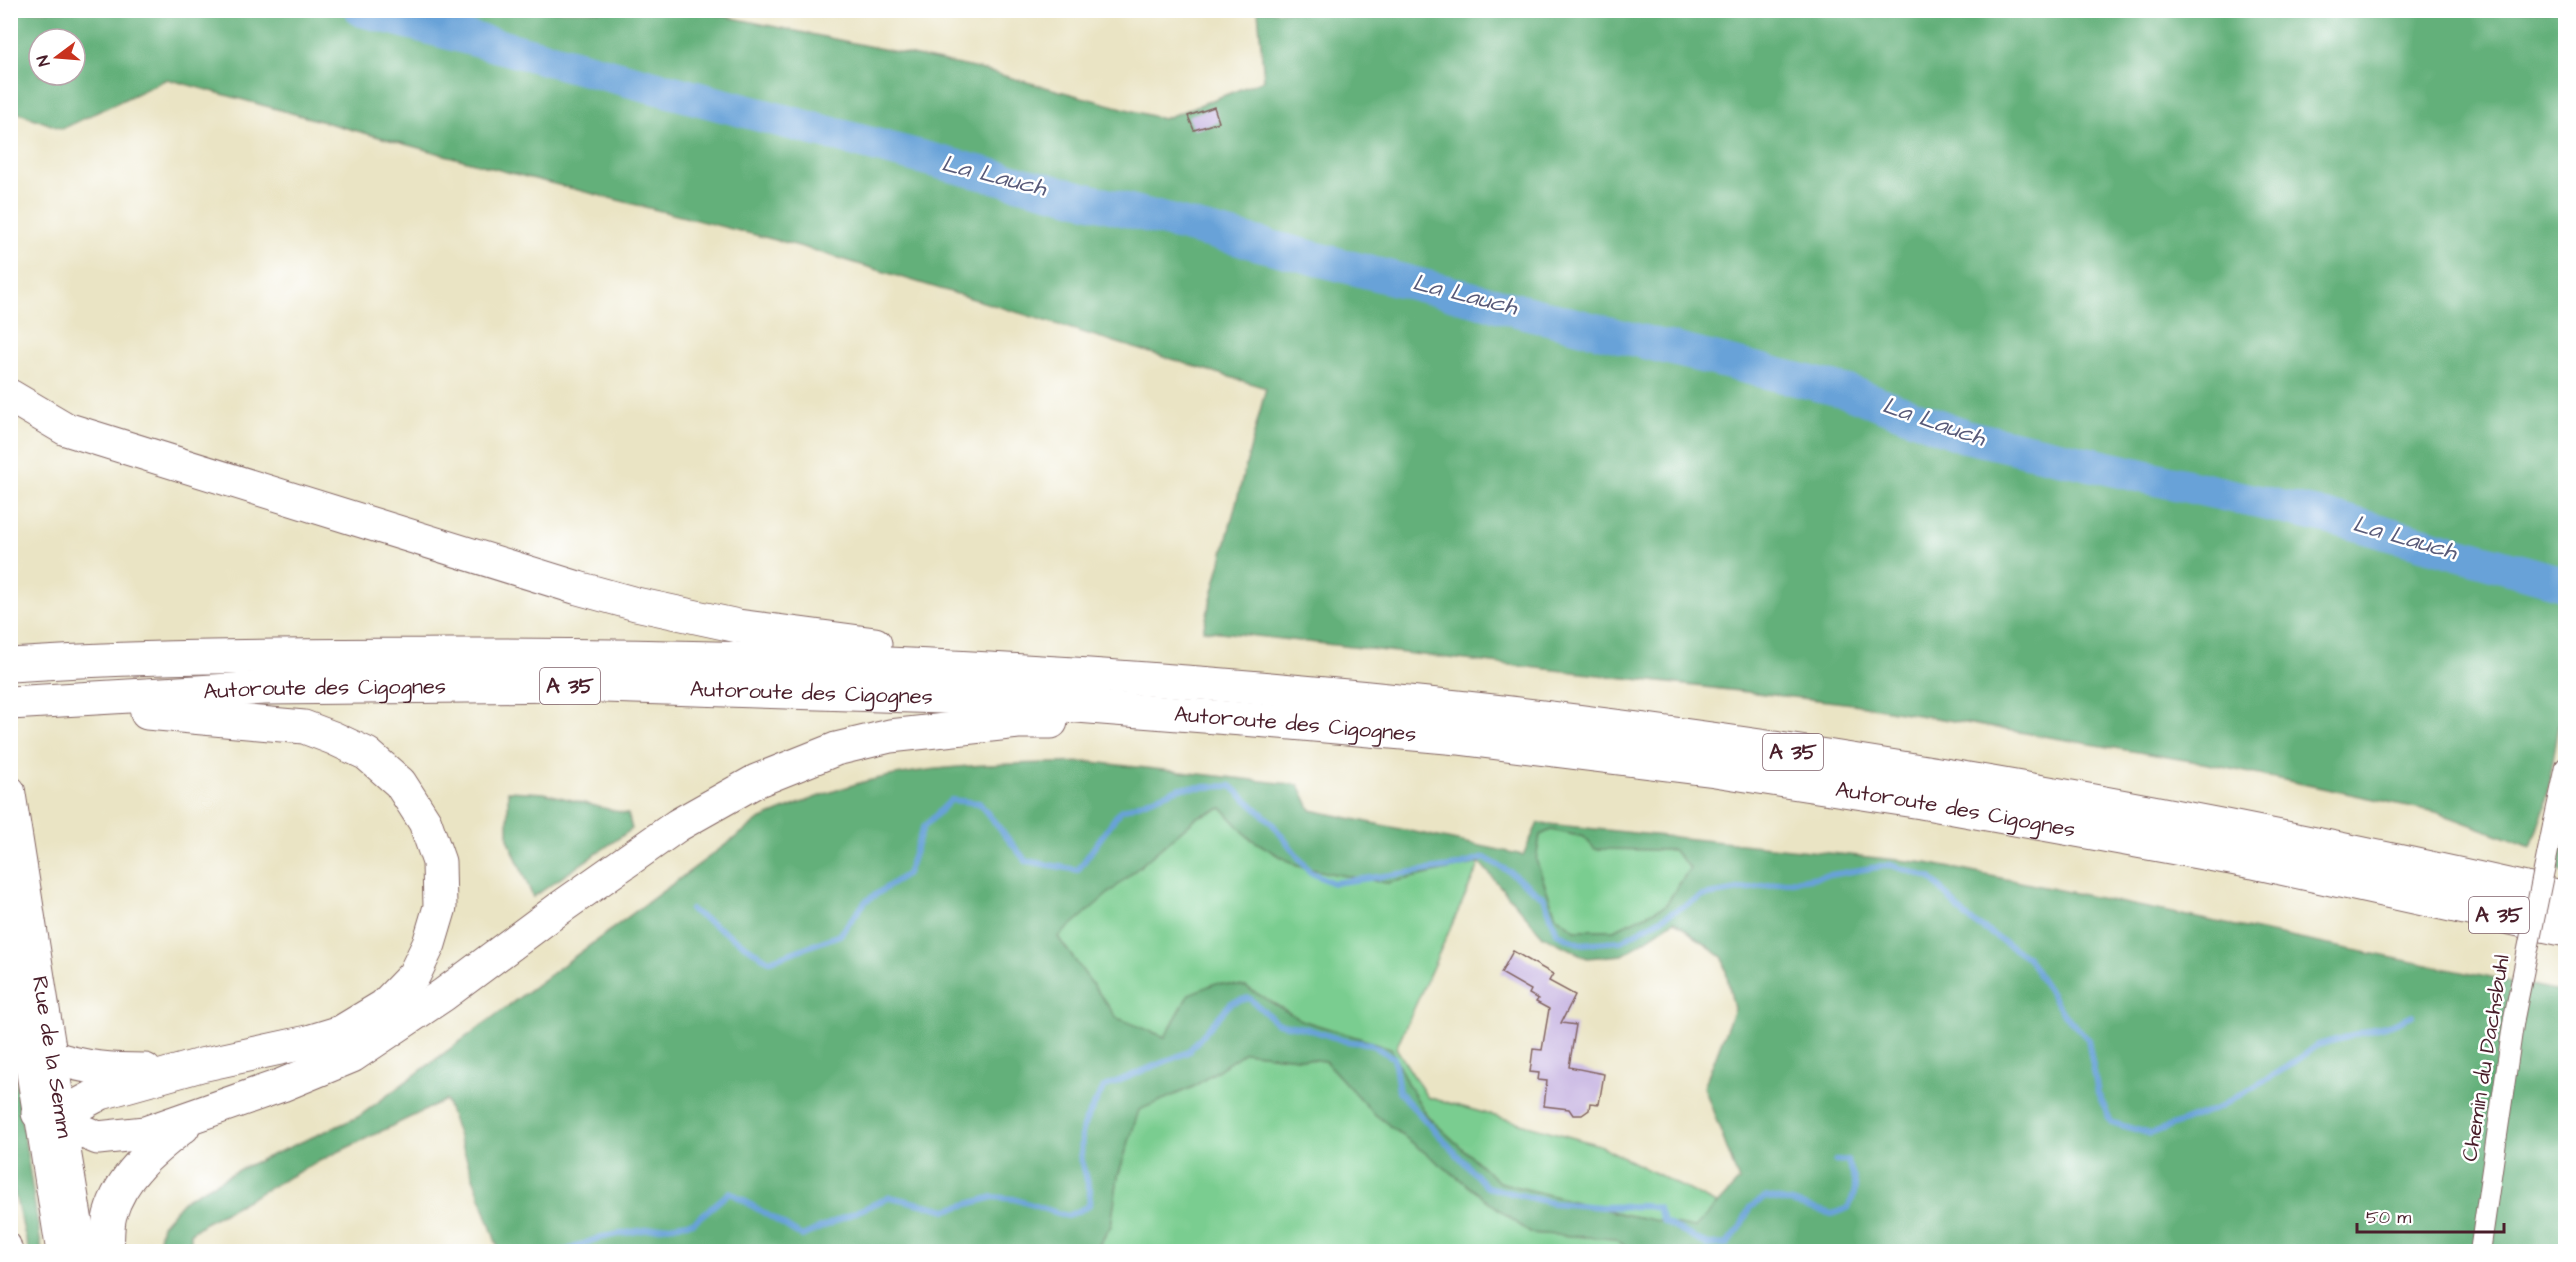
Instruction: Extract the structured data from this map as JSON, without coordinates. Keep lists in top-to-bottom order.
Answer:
{
  "streets": {
    "highway": ["A 35", "Autoroute des Cigognes"],
    "main road": ["Rue de la Semm"],
    "street": ["Chemin du Dachsbuhl"]
  },
  "water": ["La Lauch"],
  "scale_bar": "50 m",
  "north": "left"
}
